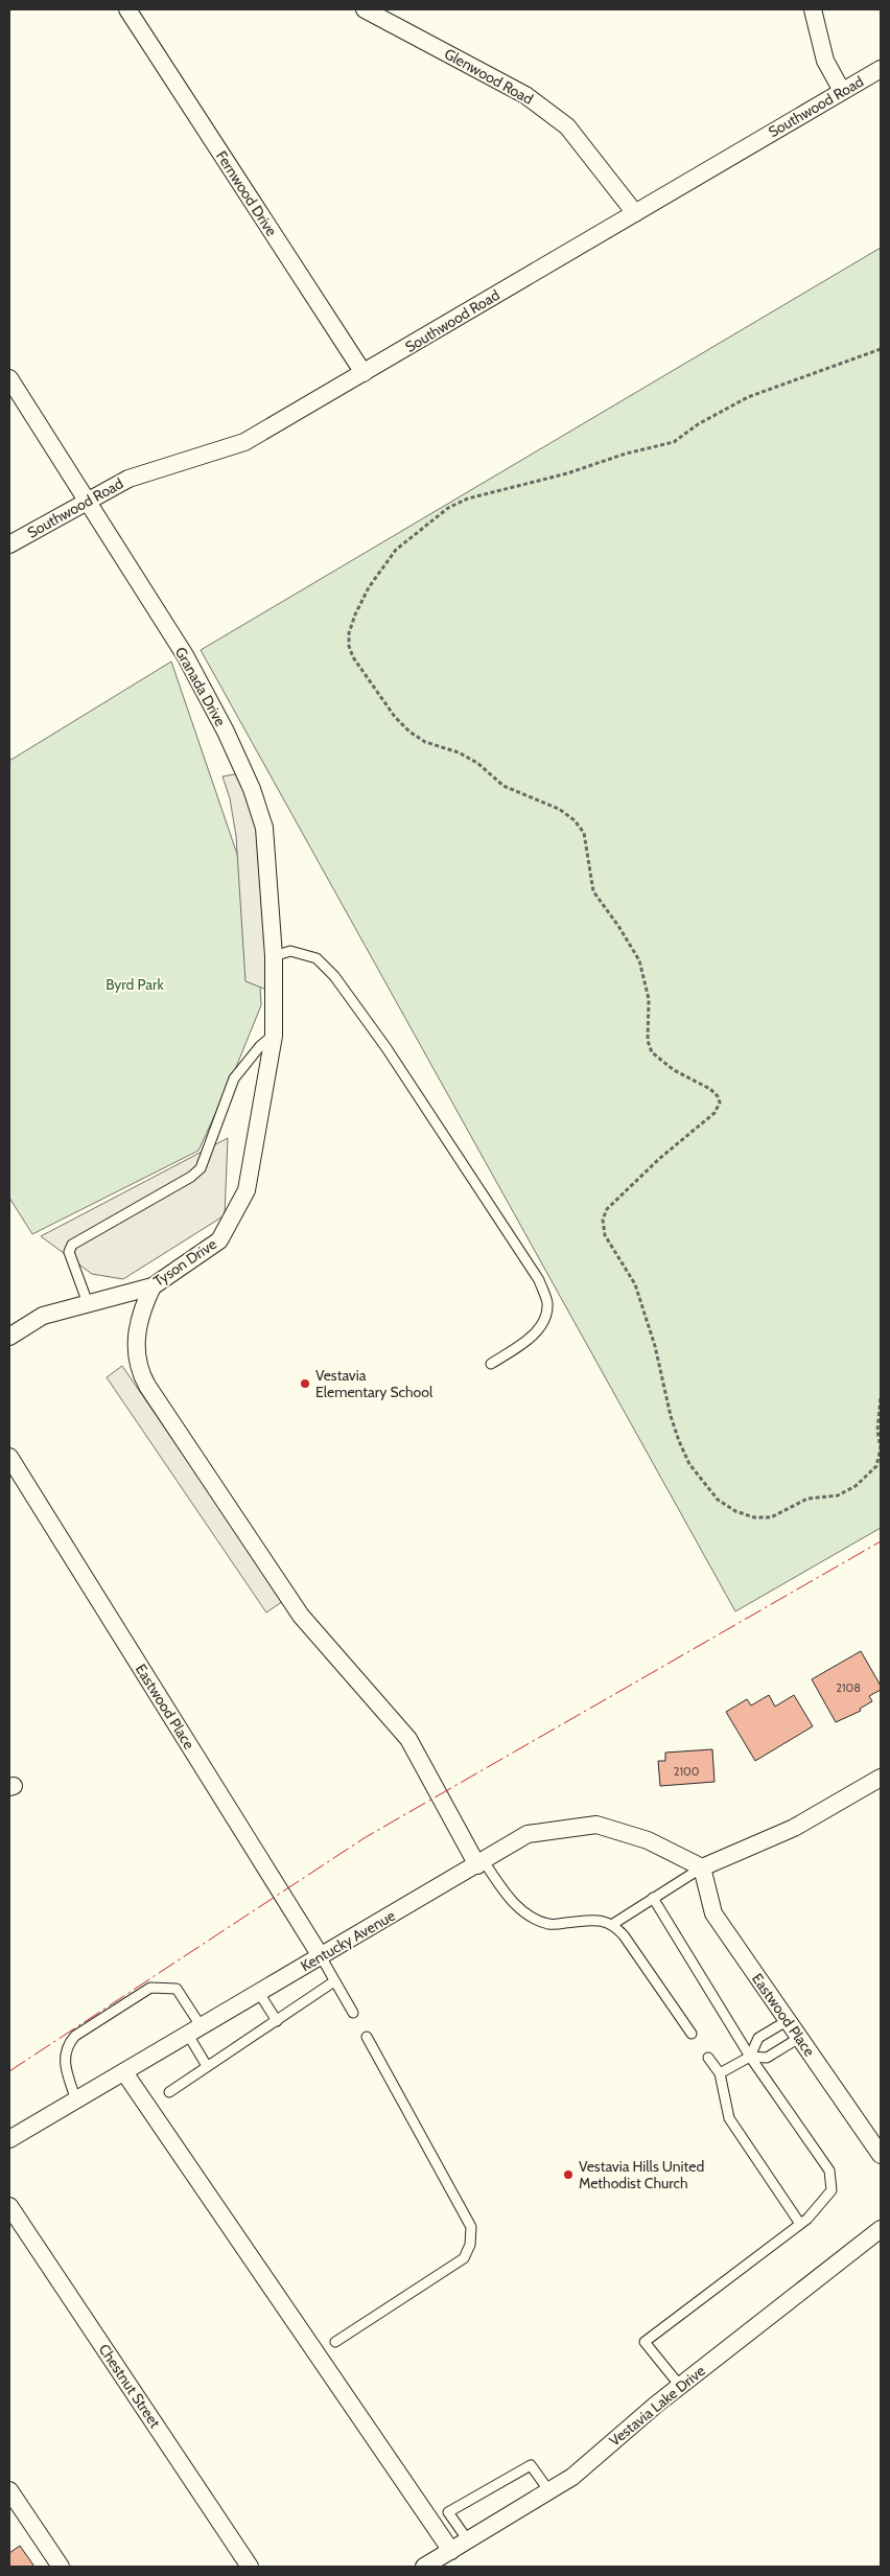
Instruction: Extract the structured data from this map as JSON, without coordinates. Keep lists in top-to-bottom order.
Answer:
{
  "streets": {
    "street": [
      "Glenwood Road",
      "Southwood Road",
      "Fernwood Drive",
      "Granada Drive",
      "Tyson Drive",
      "Eastwood Place",
      "Kentucky Avenue",
      "Chestnut Street",
      "Vestavia Lake Drive"
    ]
  },
  "crossings": [
    ["Glenwood Road", "Southwood Road"],
    ["Southwood Road", "Fernwood Drive"],
    ["Southwood Road", "Granada Drive"],
    ["Granada Drive", "Tyson Drive"],
    ["Eastwood Place", "Kentucky Avenue"]
  ],
  "parks": ["Byrd Park"],
  "places": ["Vestavia Elementary School", "Vestavia Hills United Methodist Church"],
  "house_numbers": ["2108", "2100"]
}
